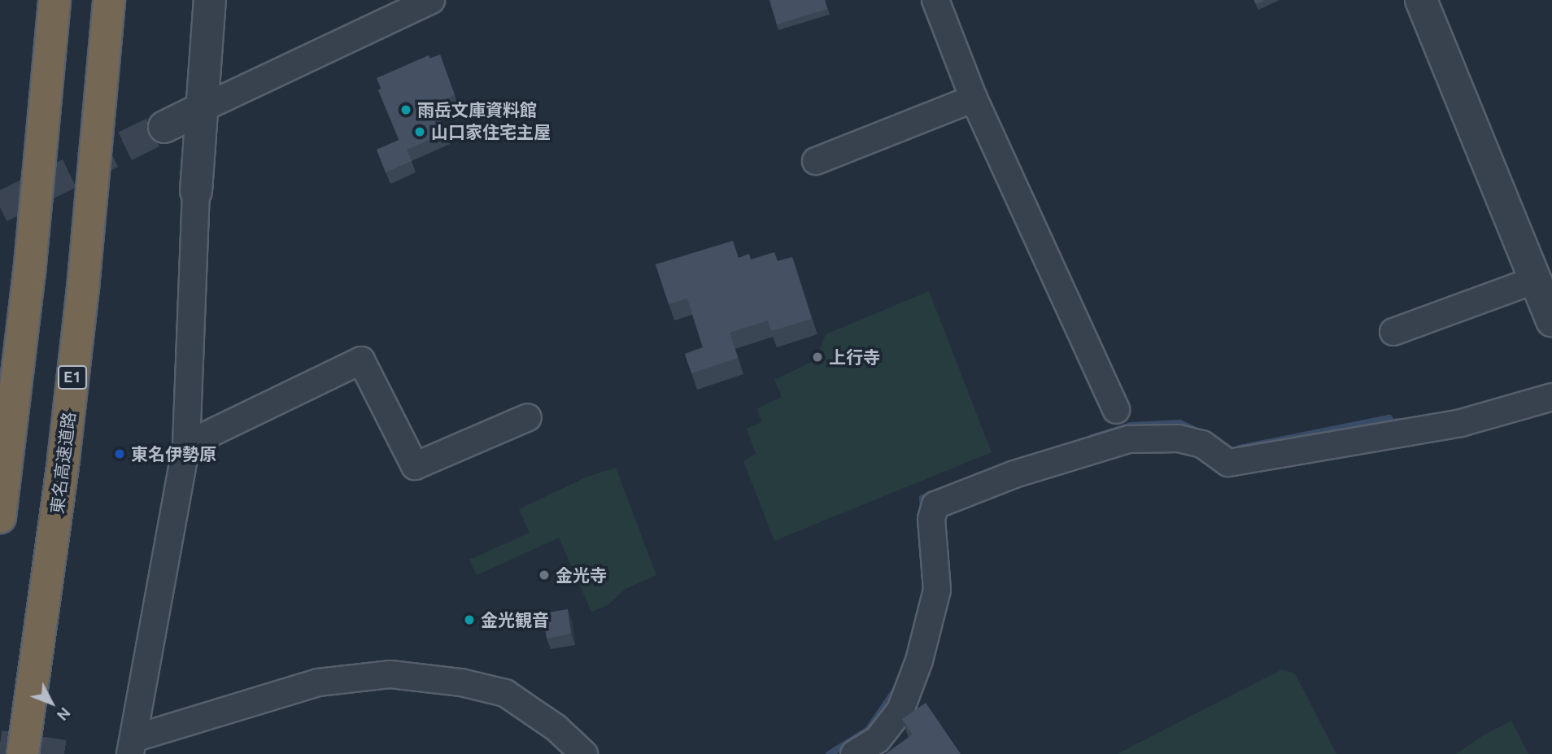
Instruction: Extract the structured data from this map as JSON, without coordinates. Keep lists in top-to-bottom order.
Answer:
{
  "streets": {
    "highway": ["E1", "東名高速道路"]
  },
  "places": [
    "雨岳文庫資料館",
    "山口家住宅主屋",
    "上行寺",
    "東名伊勢原",
    "金光寺",
    "金光観音"
  ],
  "north": "bottom right"
}
